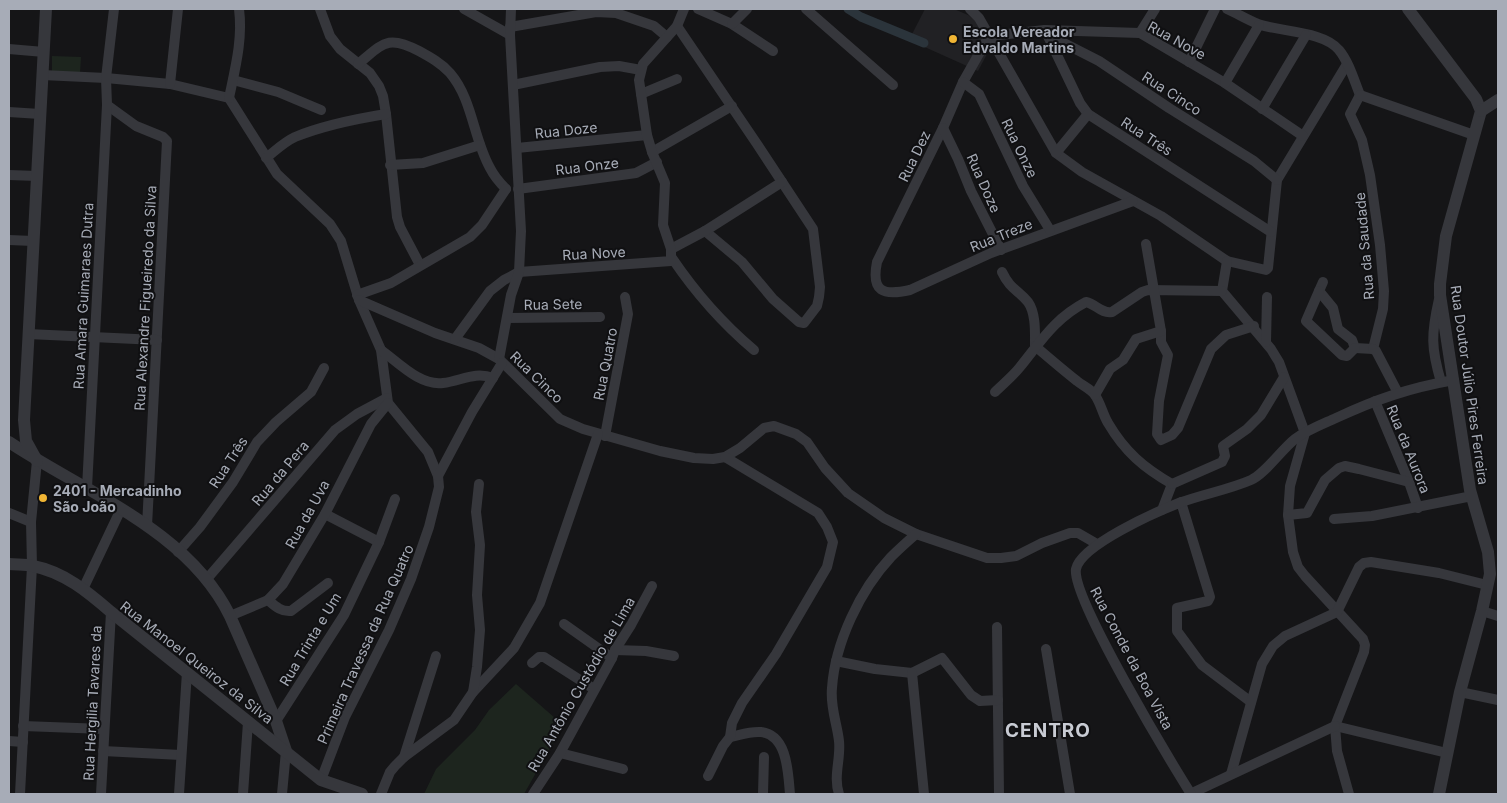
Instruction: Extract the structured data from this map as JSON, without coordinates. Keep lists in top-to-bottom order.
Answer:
{
  "streets": {
    "street": [
      "Rua Nove",
      "Rua Cinco",
      "Rua Doze",
      "Rua Três",
      "Rua Onze",
      "Rua Dez",
      "Rua Treze",
      "Rua da Saudade",
      "Rua Amara Guimaraes Dutra",
      "Rua Alexandre Figueiredo da Silva",
      "Rua Sete",
      "Rua Quatro",
      "Rua Doutor Júlio Pires Ferreira",
      "Rua da Aurora",
      "Rua da Pera",
      "Rua da Uva",
      "Rua Trinta e Um",
      "Primeira Travessa da Rua Quatro",
      "Rua Conde da Boa Vista",
      "Rua Manoel Queiroz da Silva",
      "Rua Antônio Custódio de Lima",
      "Rua Hergilia Tavares da"
    ]
  },
  "crossings": [
    ["Rua Nove", "Rua Cinco"],
    ["Rua Nove", "Rua Três"],
    ["Rua Nove", "Rua Dez"],
    ["Rua Cinco", "Rua Três"],
    ["Rua Cinco", "Rua Quatro"],
    ["Rua Doze", "Rua Dez"],
    ["Rua Doze", "Rua Treze"],
    ["Rua Onze", "Rua Dez"],
    ["Rua Onze", "Rua Treze"],
    ["Rua Dez", "Rua Treze"],
    ["Rua Amara Guimaraes Dutra", "Rua Alexandre Figueiredo da Silva"],
    ["Rua Doutor Júlio Pires Ferreira", "Rua Conde da Boa Vista"],
    ["Rua da Aurora", "Rua Conde da Boa Vista"],
    ["Rua da Pera", "Rua da Uva"],
    ["Primeira Travessa da Rua Quatro", "Rua Manoel Queiroz da Silva"],
    ["Rua Manoel Queiroz da Silva", "Rua Hergilia Tavares da"]
  ],
  "districts": ["CENTRO"],
  "places": ["Escola Vereador Edvaldo Martins", "2401 - Mercadinho São João"]
}
